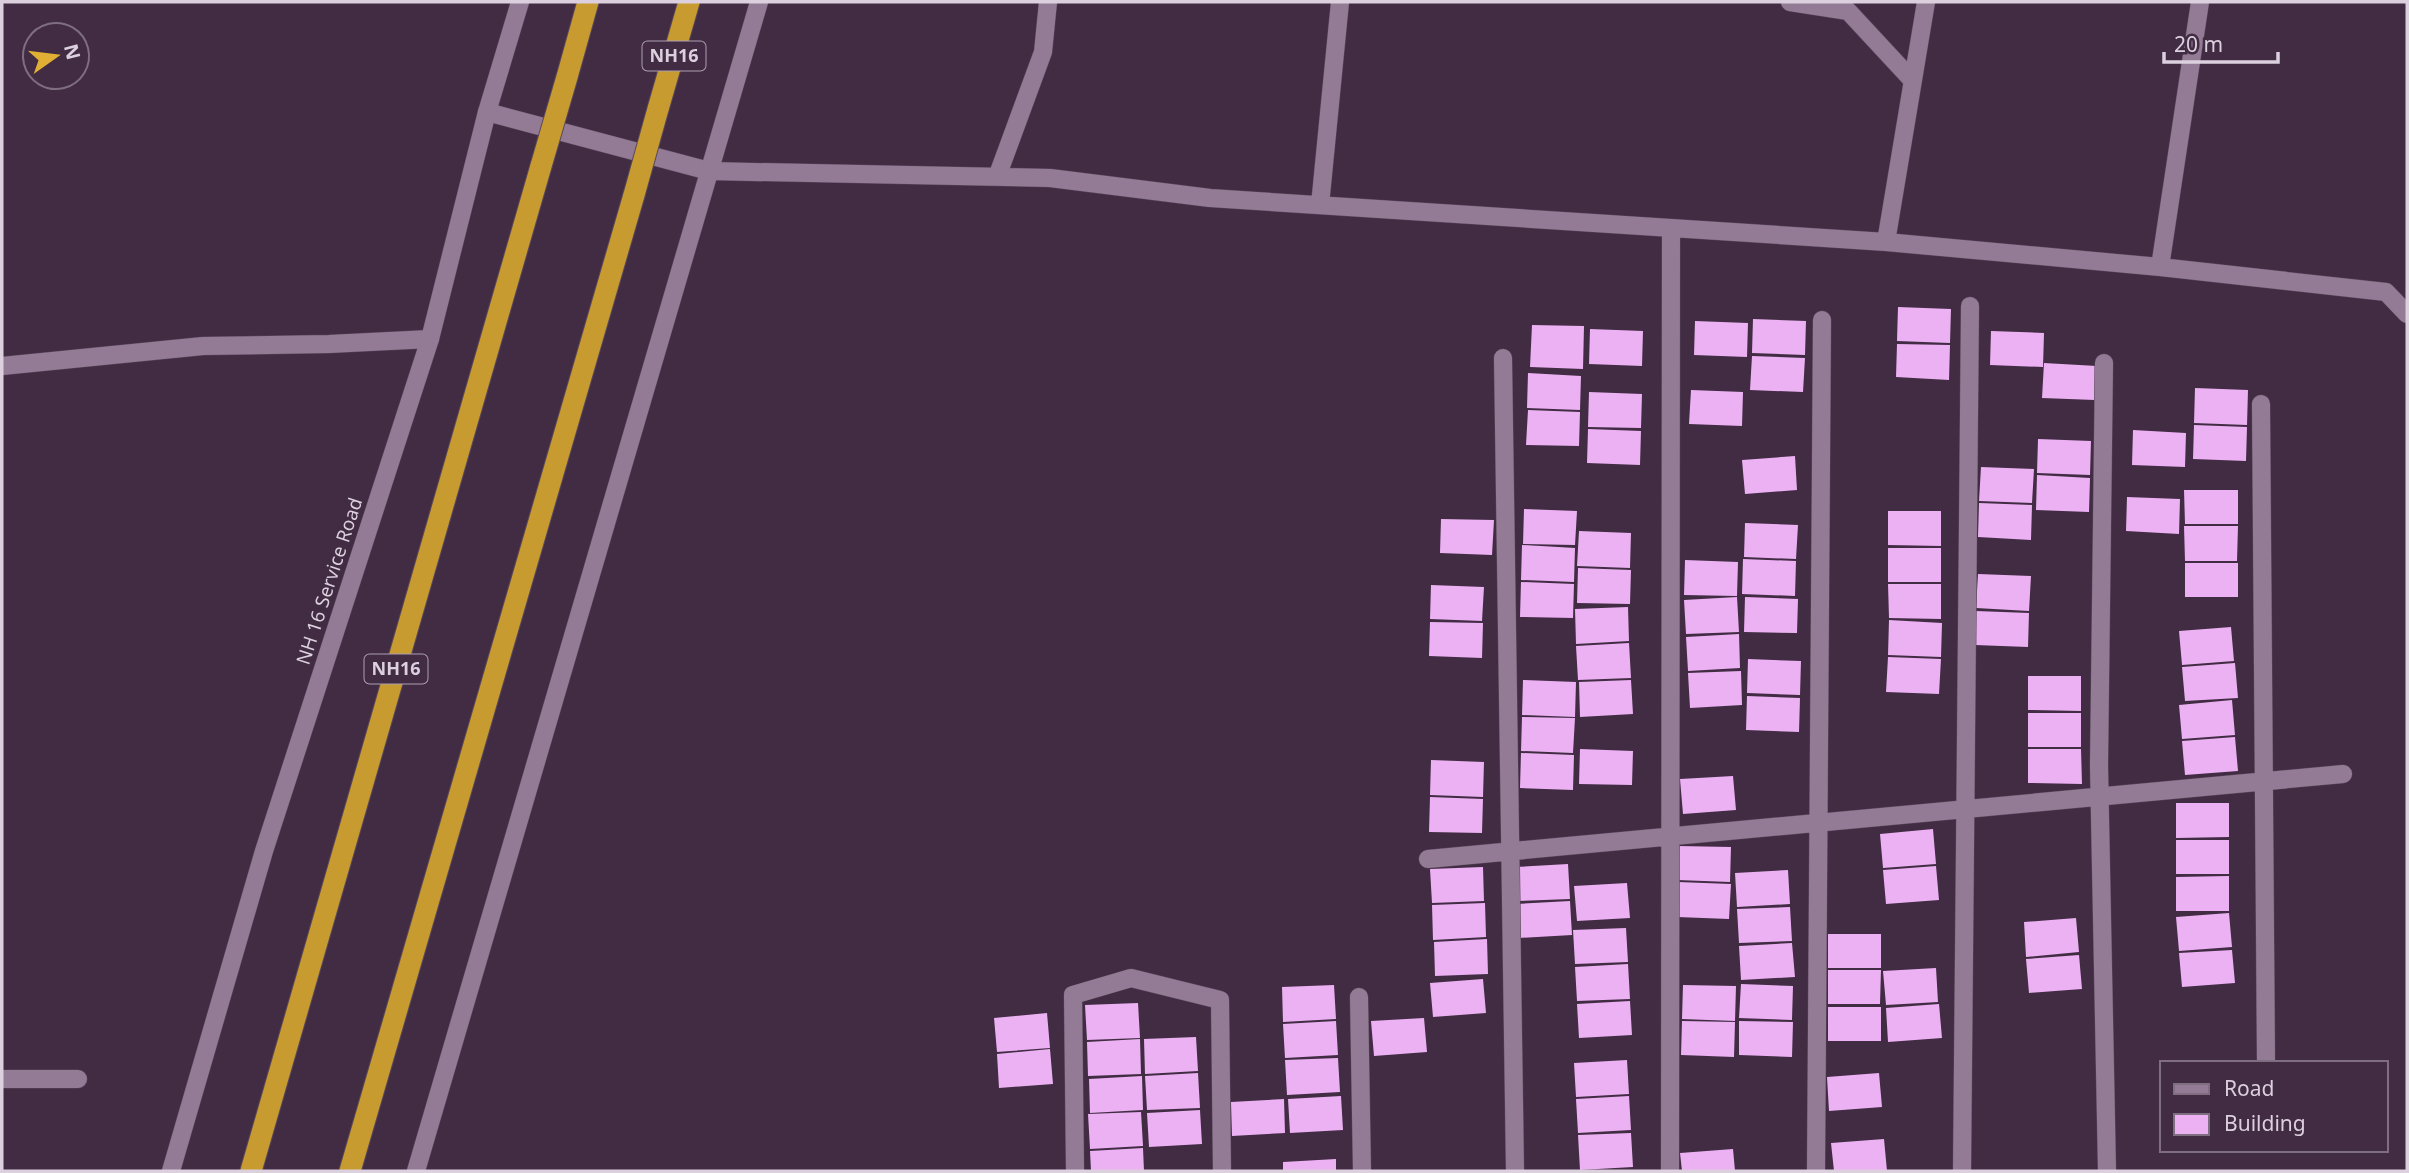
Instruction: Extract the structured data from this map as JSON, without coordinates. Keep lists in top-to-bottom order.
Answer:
{
  "streets": {
    "highway": ["NH16"],
    "street": ["NH 16 Service Road"]
  },
  "legend": ["Road", "Building"],
  "scale_bar": "20 m",
  "north": "right"
}
